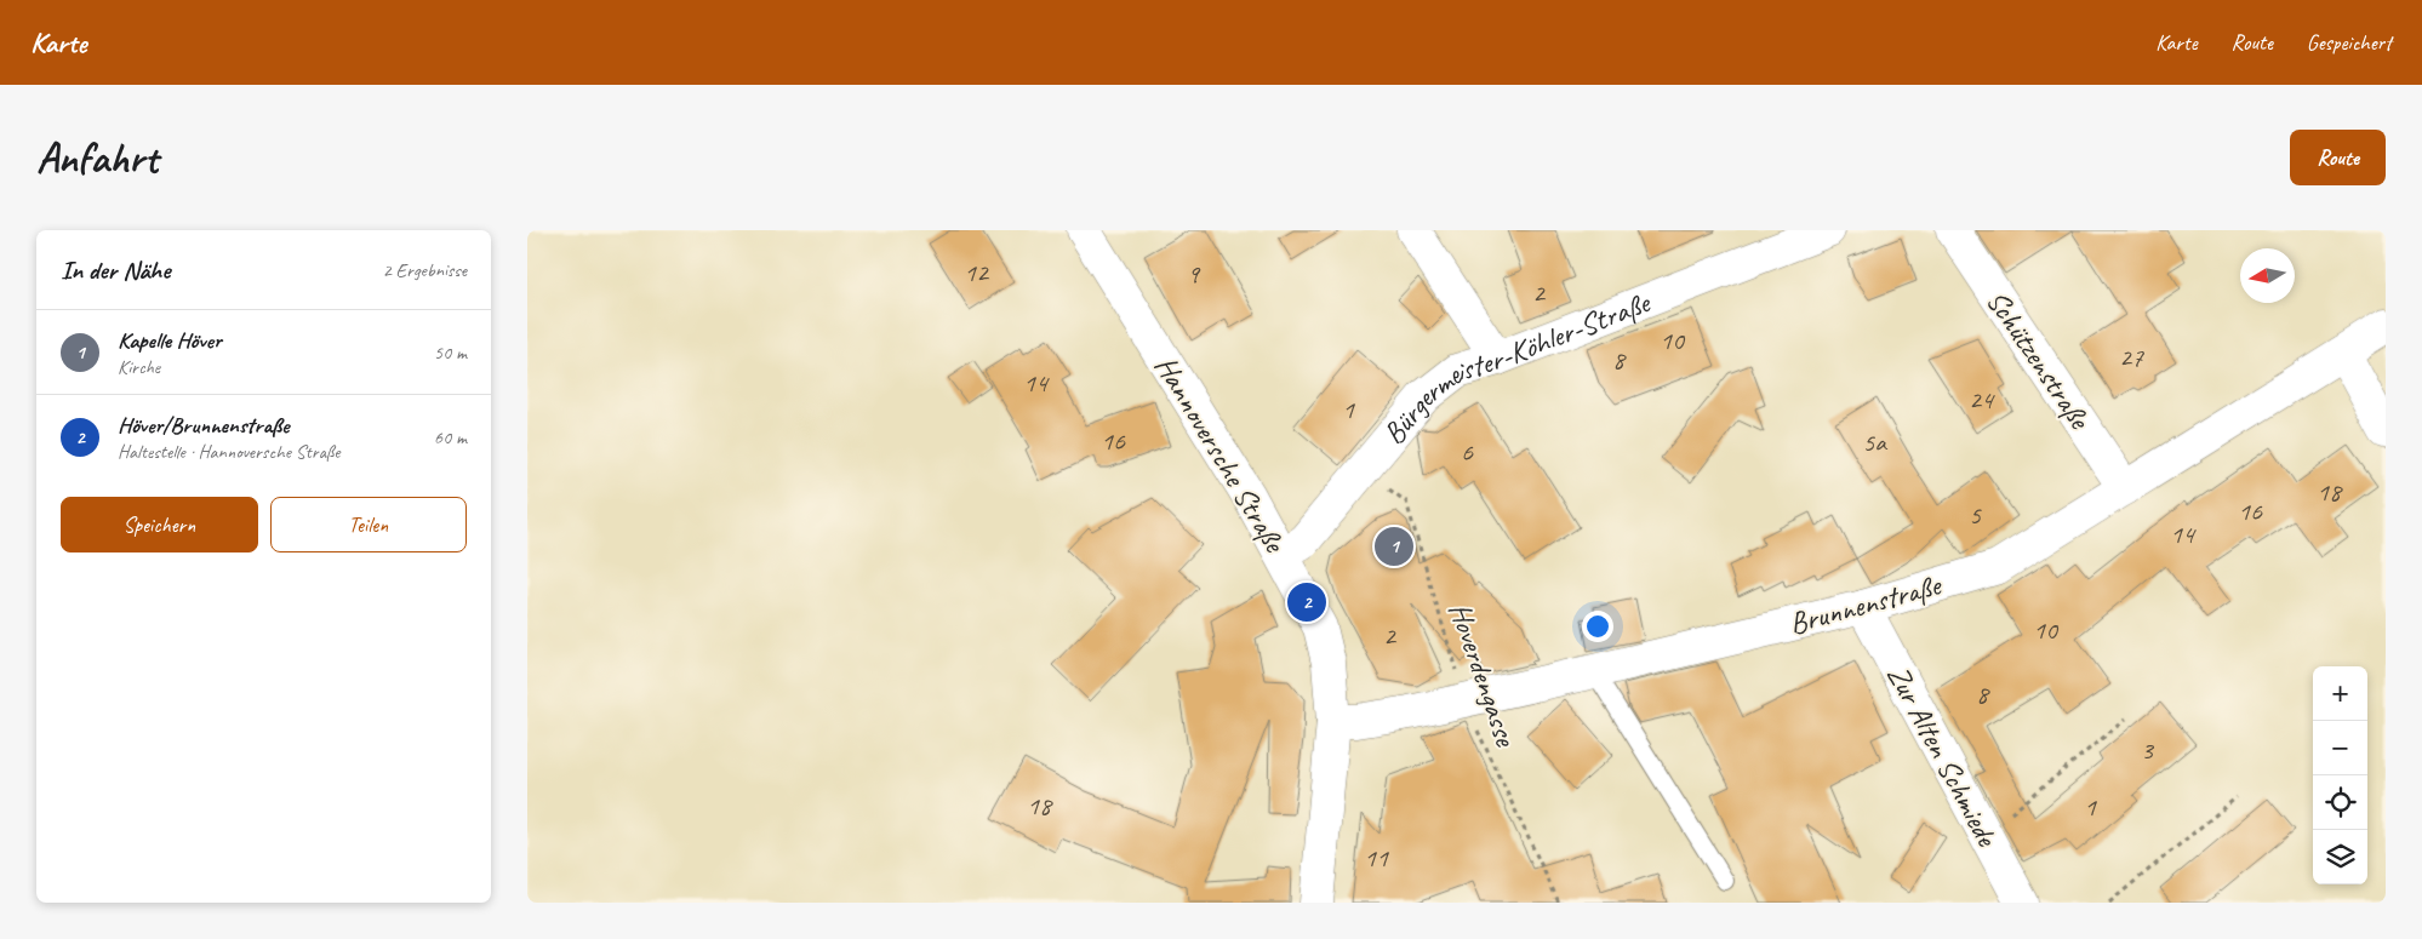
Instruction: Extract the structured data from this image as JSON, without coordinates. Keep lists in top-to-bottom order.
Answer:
{
  "streets": {
    "street": [
      "Schützenstraße",
      "Bürgermeister-Köhler-Straße",
      "Hannoversche Straße",
      "Brunnenstraße",
      "Zur Alten Schmiede"
    ],
    "path": ["Hoverdengasse"]
  },
  "crossings": [
    ["Schützenstraße", "Brunnenstraße"],
    ["Bürgermeister-Köhler-Straße", "Hannoversche Straße"],
    ["Bürgermeister-Köhler-Straße", "Hoverdengasse"],
    ["Hannoversche Straße", "Brunnenstraße"],
    ["Brunnenstraße", "Hoverdengasse"],
    ["Brunnenstraße", "Zur Alten Schmiede"]
  ],
  "house_numbers": [
    "12",
    "9",
    "2",
    "10",
    "27",
    "8",
    "14",
    "24",
    "1",
    "16",
    "5a",
    "6",
    "18",
    "16",
    "5",
    "14",
    "10",
    "2",
    "8",
    "3",
    "18",
    "1",
    "11"
  ],
  "north": "left",
  "page": {
    "header": "Karte",
    "nav": ["Karte", "Route", "Gespeichert"],
    "buttons": [
      "Route",
      ["Speichern", "Teilen"]
    ],
    "title": "Anfahrt",
    "heading": ["In der Nähe", "2 Ergebnisse"],
    "list": [
      {
        "mark": "1",
        "name": "Kapelle Höver",
        "note": "Kirche",
        "value": "50 m"
      },
      {
        "mark": "2",
        "name": "Höver/Brunnenstraße",
        "note": "Haltestelle · Hannoversche Straße",
        "value": "60 m"
      }
    ],
    "pins": ["1", "2"],
    "map_buttons": ["+", "−"]
  }
}
